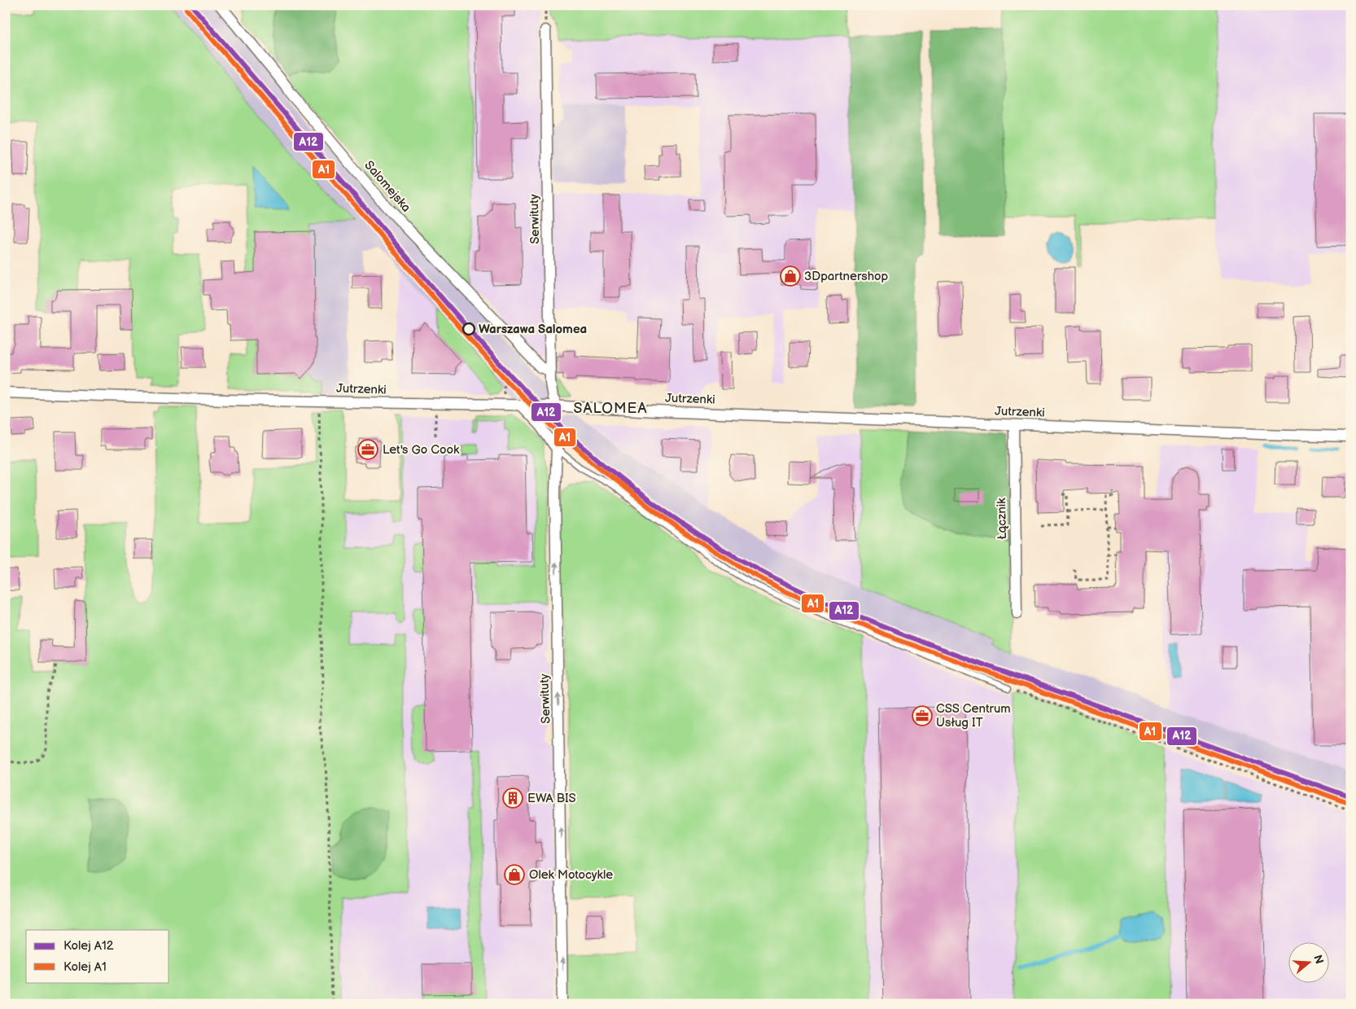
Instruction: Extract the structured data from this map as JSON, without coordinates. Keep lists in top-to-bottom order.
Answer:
{
  "streets": {
    "street": [
      "Salomejska",
      "Serwituty",
      "Jutrzenki",
      "Łącznik"
    ]
  },
  "crossings": [
    ["Salomejska", "Serwituty"],
    ["Serwituty", "Jutrzenki"],
    ["Jutrzenki", "Łącznik"]
  ],
  "one_way": ["Serwituty"],
  "districts": ["SALOMEA"],
  "places": {
    "shop": ["3Dpartnershop", "Olek Motocykle"],
    "other": ["Warszawa Salomea"],
    "office": ["Let's Go Cook", "CSS Centrum Usług IT"],
    "building": ["EWA BIS"]
  },
  "lines": ["rail line A12", "rail line A1"],
  "legend": ["Kolej A12", "Kolej A1"],
  "north": "right"
}
